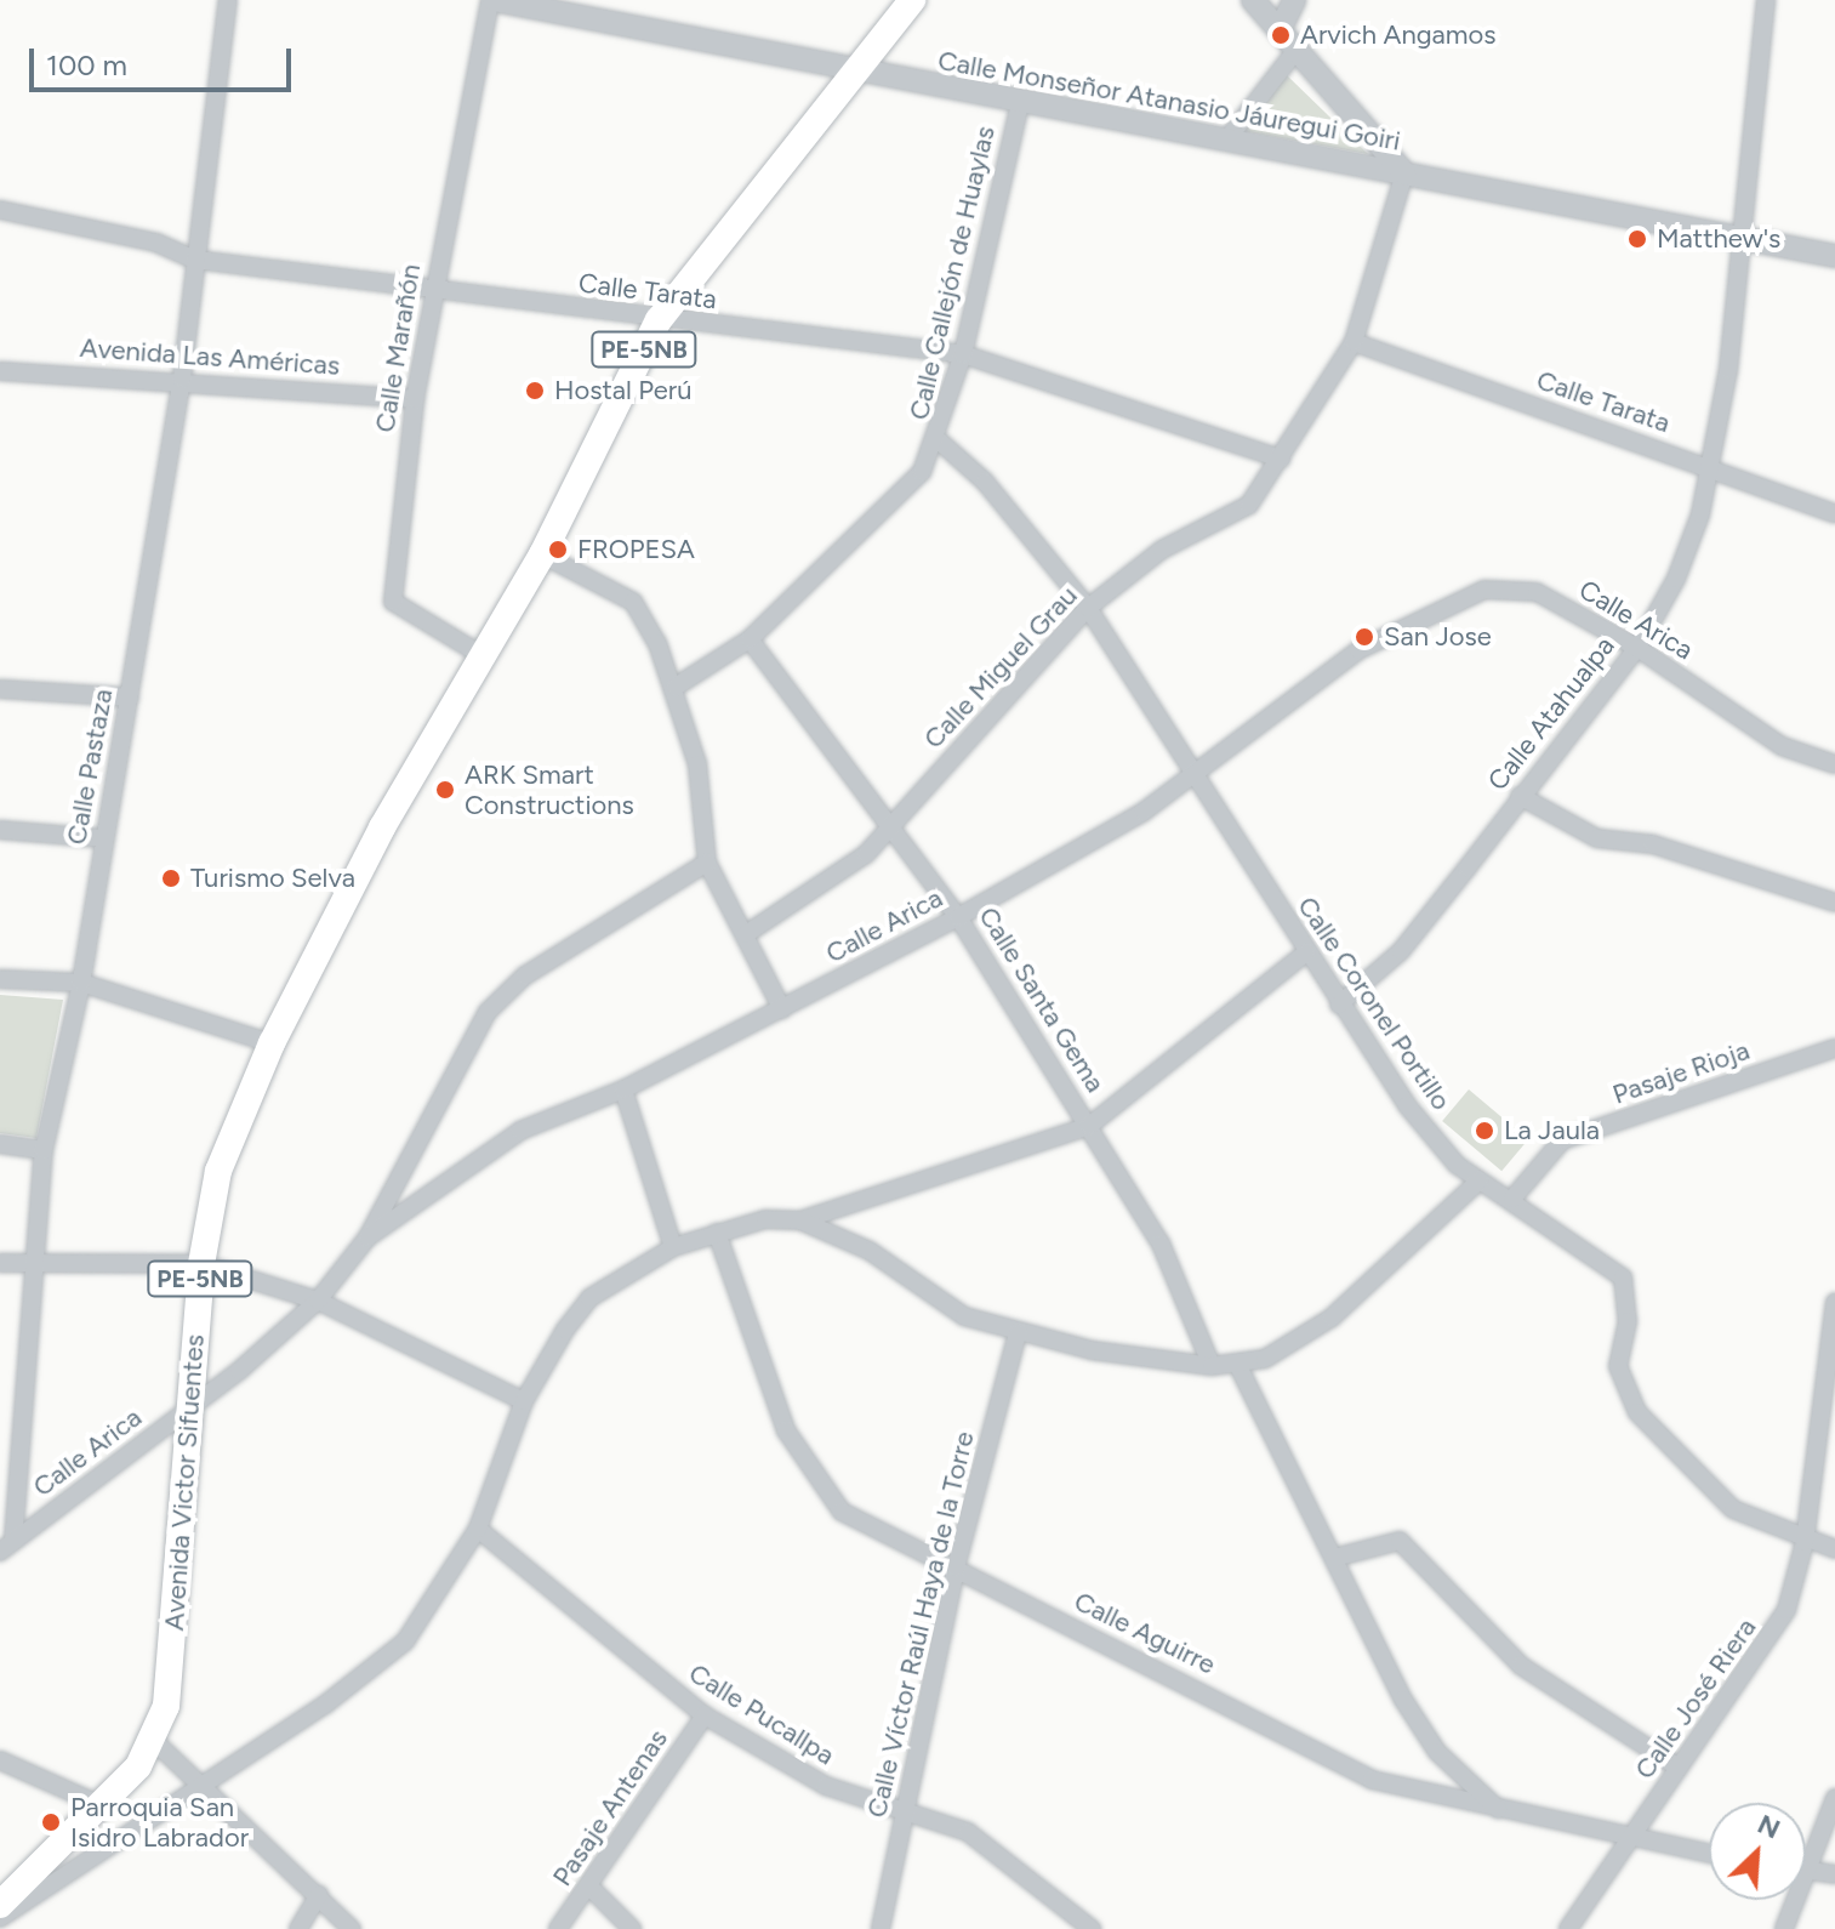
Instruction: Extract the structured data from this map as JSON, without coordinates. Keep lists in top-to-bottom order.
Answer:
{
  "streets": {
    "highway": ["PE-5NB", "Avenida Victor Sifuentes"],
    "street": [
      "Calle Monseñor Atanasio Jáuregui Goiri",
      "Calle Callejón de Huaylas",
      "Calle Tarata",
      "Calle Marañón",
      "Avenida Las Américas",
      "Calle Arica",
      "Calle Miguel Grau",
      "Calle Atahualpa",
      "Calle Pastaza",
      "Calle Santa Gema",
      "Calle Coronel Portillo",
      "Pasaje Rioja",
      "Calle Víctor Raúl Haya de la Torre",
      "Calle Aguirre",
      "Calle José Riera",
      "Calle Pucallpa",
      "Pasaje Antenas"
    ]
  },
  "crossings": [
    ["Calle Monseñor Atanasio Jáuregui Goiri", "Calle Callejón de Huaylas"],
    ["Calle Monseñor Atanasio Jáuregui Goiri", "Calle Marañón"],
    ["Calle Monseñor Atanasio Jáuregui Goiri", "PE-5NB"],
    ["Calle Monseñor Atanasio Jáuregui Goiri", "Calle Miguel Grau"],
    ["Calle Monseñor Atanasio Jáuregui Goiri", "Calle Atahualpa"],
    ["Calle Callejón de Huaylas", "Calle Tarata"],
    ["Calle Callejón de Huaylas", "Calle Santa Gema"],
    ["Calle Callejón de Huaylas", "Calle Coronel Portillo"],
    ["Calle Tarata", "Calle Marañón"],
    ["Calle Tarata", "PE-5NB"],
    ["Calle Tarata", "Calle Miguel Grau"],
    ["Calle Tarata", "Calle Atahualpa"],
    ["Calle Tarata", "Calle Pastaza"],
    ["Calle Marañón", "PE-5NB"],
    ["Calle Marañón", "Avenida Las Américas"],
    ["Calle Marañón", "Avenida Victor Sifuentes"],
    ["PE-5NB", "Avenida Victor Sifuentes"],
    ["Avenida Las Américas", "Calle Pastaza"],
    ["Calle Arica", "Calle Atahualpa"],
    ["Calle Arica", "Calle Pastaza"],
    ["Calle Arica", "Calle Santa Gema"],
    ["Calle Arica", "Calle Coronel Portillo"],
    ["Calle Arica", "Avenida Victor Sifuentes"],
    ["Calle Miguel Grau", "Calle Santa Gema"],
    ["Calle Miguel Grau", "Calle Coronel Portillo"],
    ["Calle Atahualpa", "Calle Coronel Portillo"],
    ["Calle Coronel Portillo", "Pasaje Rioja"],
    ["Calle Coronel Portillo", "Calle José Riera"],
    ["Calle Víctor Raúl Haya de la Torre", "Calle Aguirre"],
    ["Calle Víctor Raúl Haya de la Torre", "Calle Pucallpa"],
    ["Calle Aguirre", "Calle José Riera"],
    ["Calle Pucallpa", "Pasaje Antenas"]
  ],
  "places": [
    "Arvich Angamos",
    "Matthew's",
    "Hostal Perú",
    "FROPESA",
    "San Jose",
    "ARK Smart Constructions",
    "Turismo Selva",
    "La Jaula",
    "Parroquia San Isidro Labrador"
  ],
  "scale_bar": "100 m",
  "north": "top right"
}
